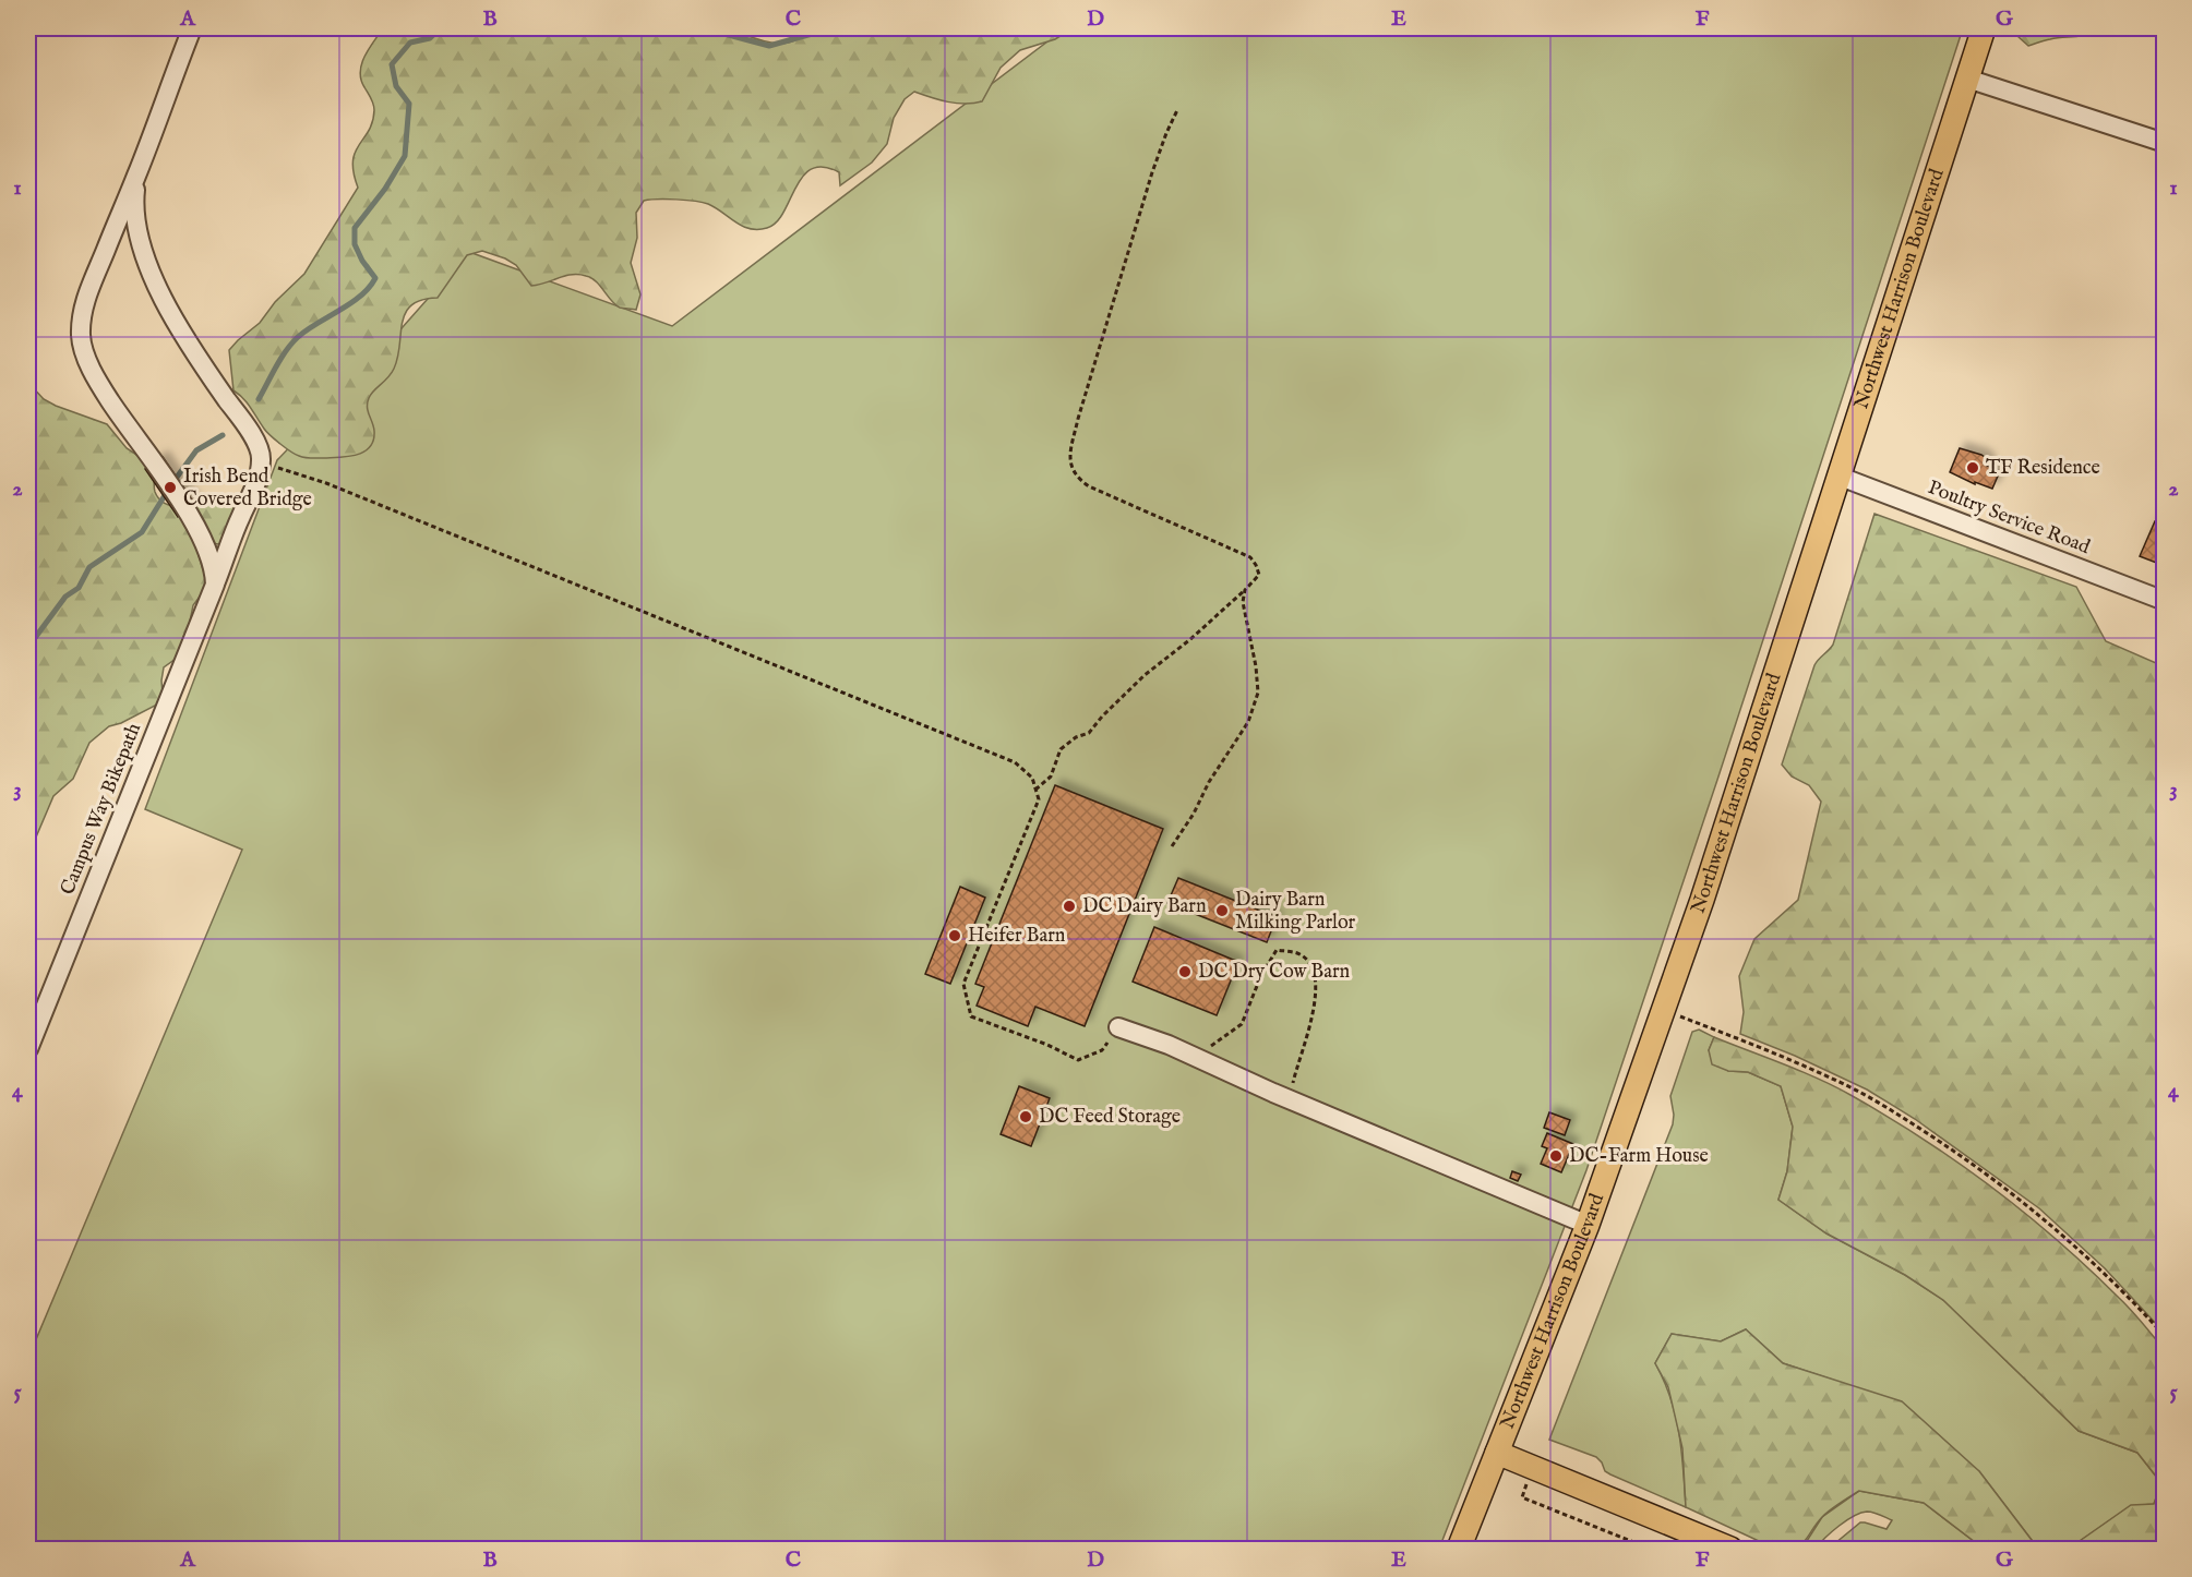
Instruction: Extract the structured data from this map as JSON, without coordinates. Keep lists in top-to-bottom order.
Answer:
{
  "streets": {
    "main road": ["Northwest Harrison Boulevard"],
    "street": ["Poultry Service Road", "Campus Way Bikepath"]
  },
  "crossings": [
    ["Northwest Harrison Boulevard", "Poultry Service Road"]
  ],
  "places": [
    "TF Residence",
    "Irish Bend Covered Bridge",
    "DC Dairy Barn",
    "Dairy Barn Milking Parlor",
    "Heifer Barn",
    "DC Dry Cow Barn",
    "DC Feed Storage",
    "DC-Farm House"
  ],
  "grid": {
    "columns": [
      "A",
      "B",
      "C",
      "D",
      "E",
      "F",
      "G"
    ],
    "rows": [
      "1",
      "2",
      "3",
      "4",
      "5"
    ]
  }
}
